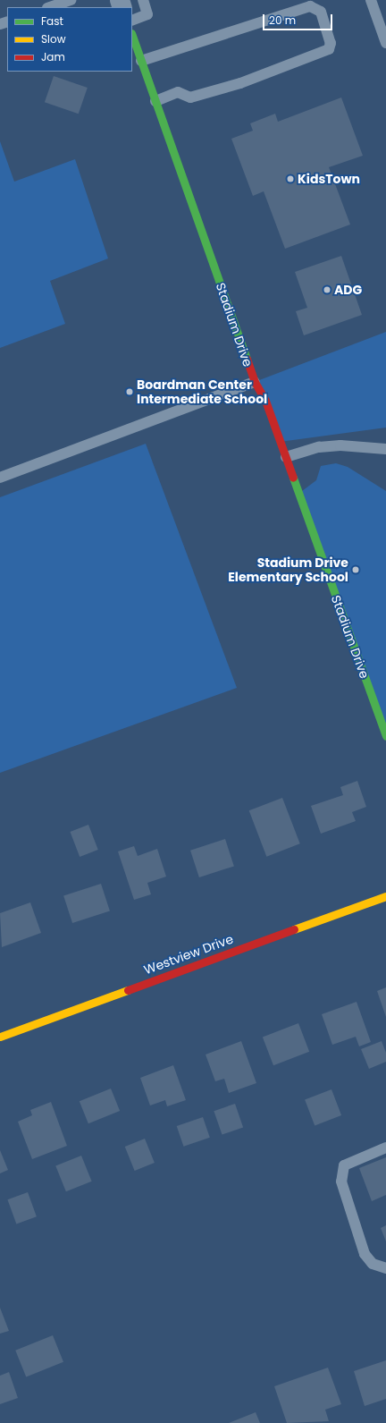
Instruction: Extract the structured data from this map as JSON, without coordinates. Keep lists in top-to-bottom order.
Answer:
{
  "streets": {
    "street": ["Stadium Drive", "Westview Drive"]
  },
  "places": [
    "KidsTown",
    "ADG",
    "Boardman Center Intermediate School",
    "Stadium Drive Elementary School"
  ],
  "legend": ["Fast", "Slow", "Jam"],
  "scale_bar": "20 m"
}
